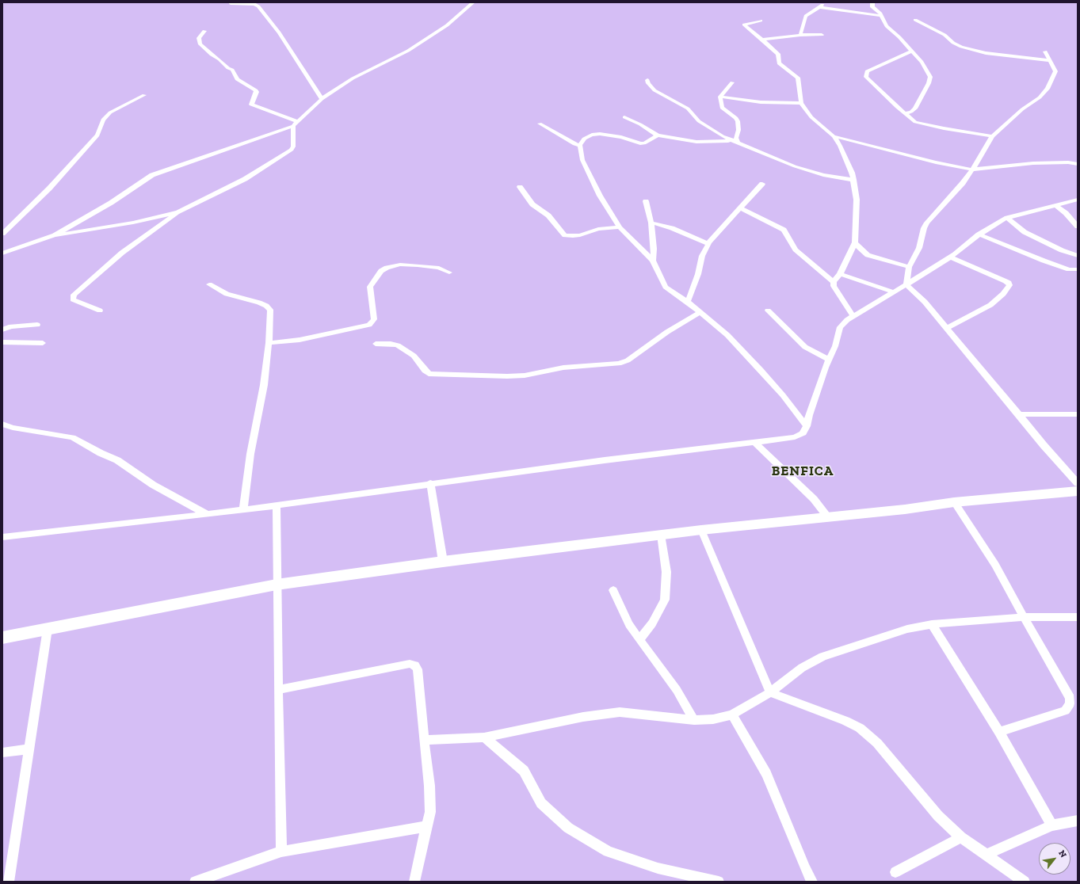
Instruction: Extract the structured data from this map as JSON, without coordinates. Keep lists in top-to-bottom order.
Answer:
{
  "districts": ["BENFICA"],
  "north": "top right"
}
